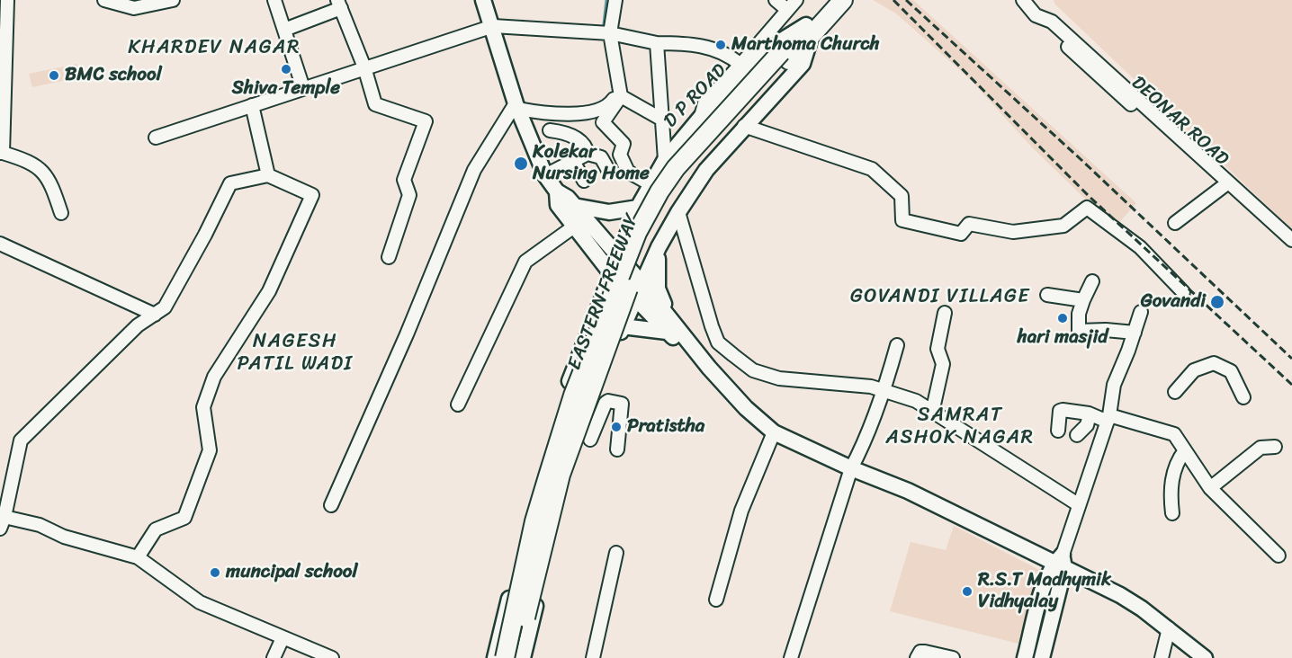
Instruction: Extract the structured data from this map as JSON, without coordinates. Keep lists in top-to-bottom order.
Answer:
{
  "streets": {
    "highway": ["EASTERN FREEWAY"],
    "main road": ["D P ROAD"],
    "street": ["DEONAR ROAD"]
  },
  "crossings": [
    ["D P ROAD", "EASTERN FREEWAY"]
  ],
  "districts": [
    "KHARDEV NAGAR",
    "GOVANDI VILLAGE",
    "NAGESH PATIL WADI",
    "SAMRAT ASHOK NAGAR"
  ],
  "places": [
    "Marthoma Church",
    "Shiva Temple",
    "BMC school",
    "Kolekar Nursing Home",
    "Govandi",
    "hari masjid",
    "Pratistha",
    "muncipal school",
    "R.S.T Madhymik Vidhyalay"
  ]
}
